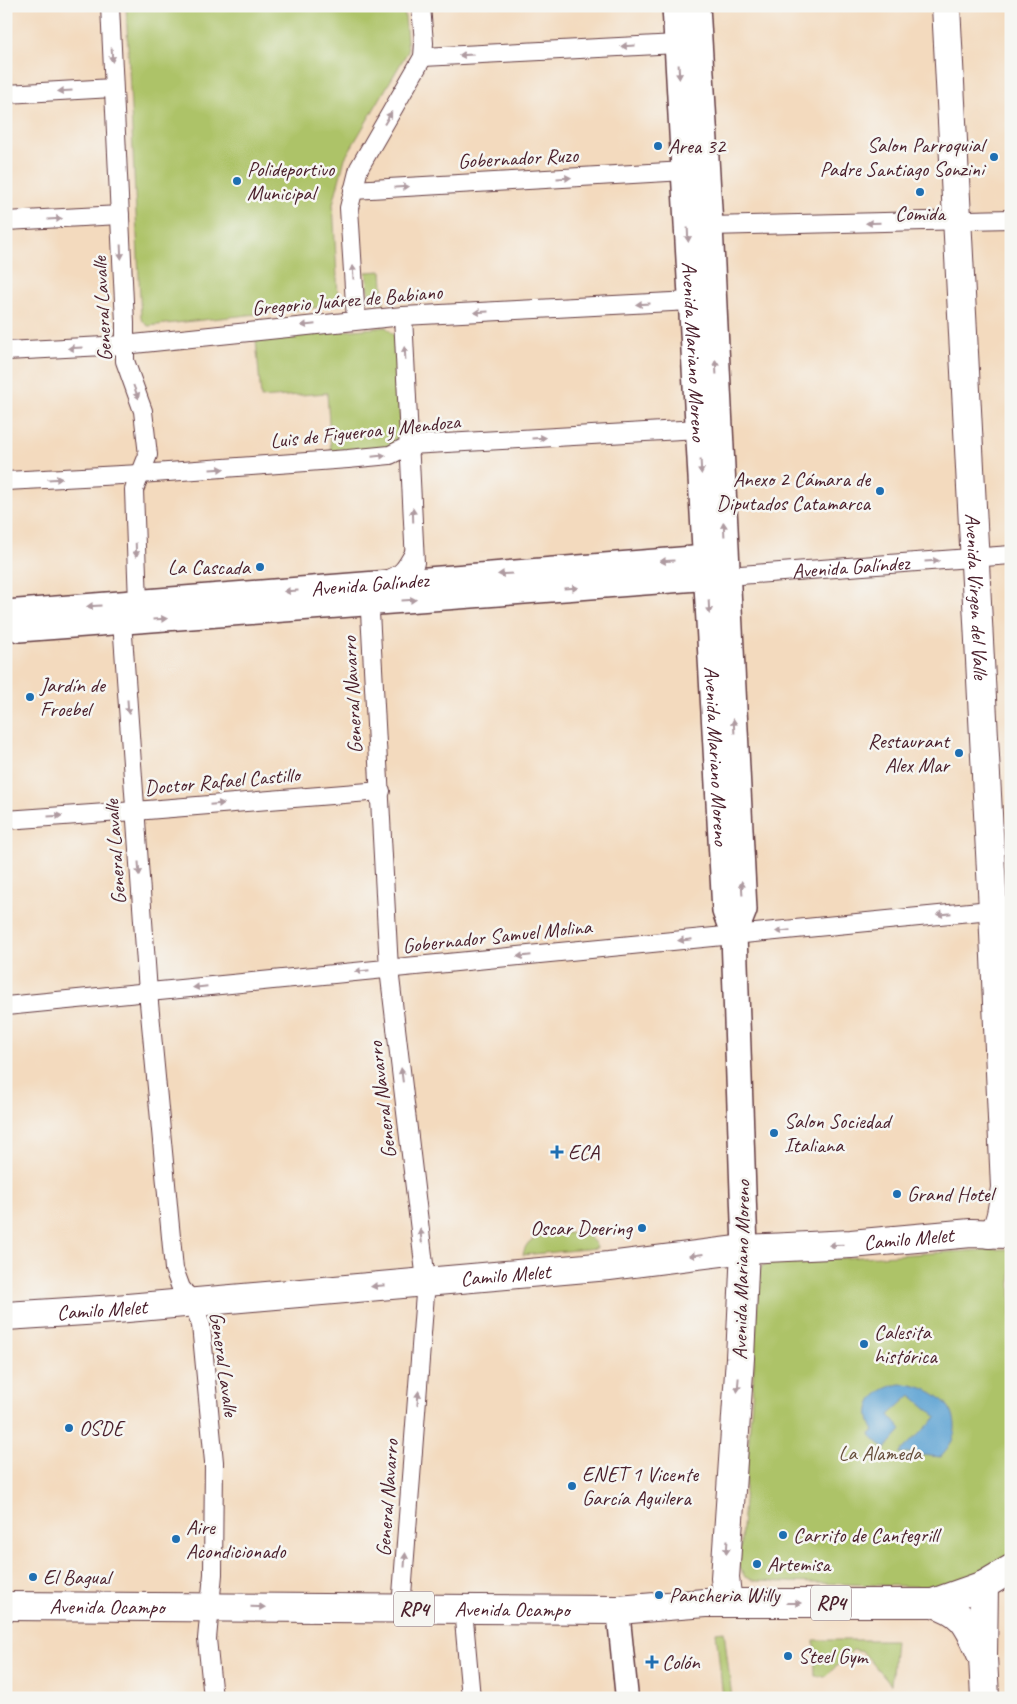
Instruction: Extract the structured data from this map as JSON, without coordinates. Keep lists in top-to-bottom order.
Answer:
{
  "streets": {
    "main road": [
      "Avenida Mariano Moreno",
      "Avenida Galíndez",
      "Avenida Virgen del Valle",
      "Camilo Melet",
      "RP4",
      "Avenida Ocampo"
    ],
    "street": [
      "Gobernador Ruzo",
      "Gregorio Juárez de Babiano",
      "General Lavalle",
      "Luis de Figueroa y Mendoza",
      "General Navarro",
      "Doctor Rafael Castillo",
      "Gobernador Samuel Molina"
    ]
  },
  "crossings": [
    ["Gobernador Ruzo", "Avenida Mariano Moreno"],
    ["Gregorio Juárez de Babiano", "General Lavalle"],
    ["Gregorio Juárez de Babiano", "Avenida Mariano Moreno"],
    ["General Lavalle", "Luis de Figueroa y Mendoza"],
    ["General Lavalle", "Avenida Galíndez"],
    ["General Lavalle", "Doctor Rafael Castillo"],
    ["General Lavalle", "Gobernador Samuel Molina"],
    ["General Lavalle", "Camilo Melet"],
    ["General Lavalle", "Avenida Ocampo"],
    ["Avenida Mariano Moreno", "Luis de Figueroa y Mendoza"],
    ["Avenida Mariano Moreno", "Avenida Galíndez"],
    ["Avenida Mariano Moreno", "Gobernador Samuel Molina"],
    ["Avenida Mariano Moreno", "Camilo Melet"],
    ["Avenida Mariano Moreno", "Avenida Ocampo"],
    ["Avenida Galíndez", "Avenida Virgen del Valle"],
    ["Avenida Galíndez", "General Navarro"],
    ["Avenida Virgen del Valle", "Gobernador Samuel Molina"],
    ["Avenida Virgen del Valle", "Camilo Melet"],
    ["General Navarro", "Doctor Rafael Castillo"],
    ["General Navarro", "Gobernador Samuel Molina"],
    ["General Navarro", "Camilo Melet"],
    ["General Navarro", "Avenida Ocampo"]
  ],
  "one_way": [
    "Gregorio Juárez de Babiano",
    "General Lavalle",
    "Luis de Figueroa y Mendoza",
    "General Navarro",
    "Doctor Rafael Castillo",
    "Gobernador Samuel Molina",
    "Camilo Melet",
    "Avenida Ocampo"
  ],
  "parks": ["La Alameda"],
  "places": {
    "other": [
      "Area 32",
      "Salon Parroquial Padre Santiago Sonzini",
      "Polideportivo Municipal",
      "Comida",
      "Anexo 2 Cámara de Diputados Catamarca",
      "La Cascada",
      "Jardín de Froebel",
      "Restaurant Alex Mar",
      "Salon Sociedad Italiana",
      "Grand Hotel",
      "Oscar Doering",
      "Calesita histórica",
      "OSDE",
      "ENET 1 Vicente García Aguilera",
      "Carrito de Cantegrill",
      "Aire Acondicionado",
      "Artemisa",
      "El Bagual",
      "Pancheria Willy",
      "Steel Gym"
    ],
    "health": ["ECA", "Colón"]
  }
}
